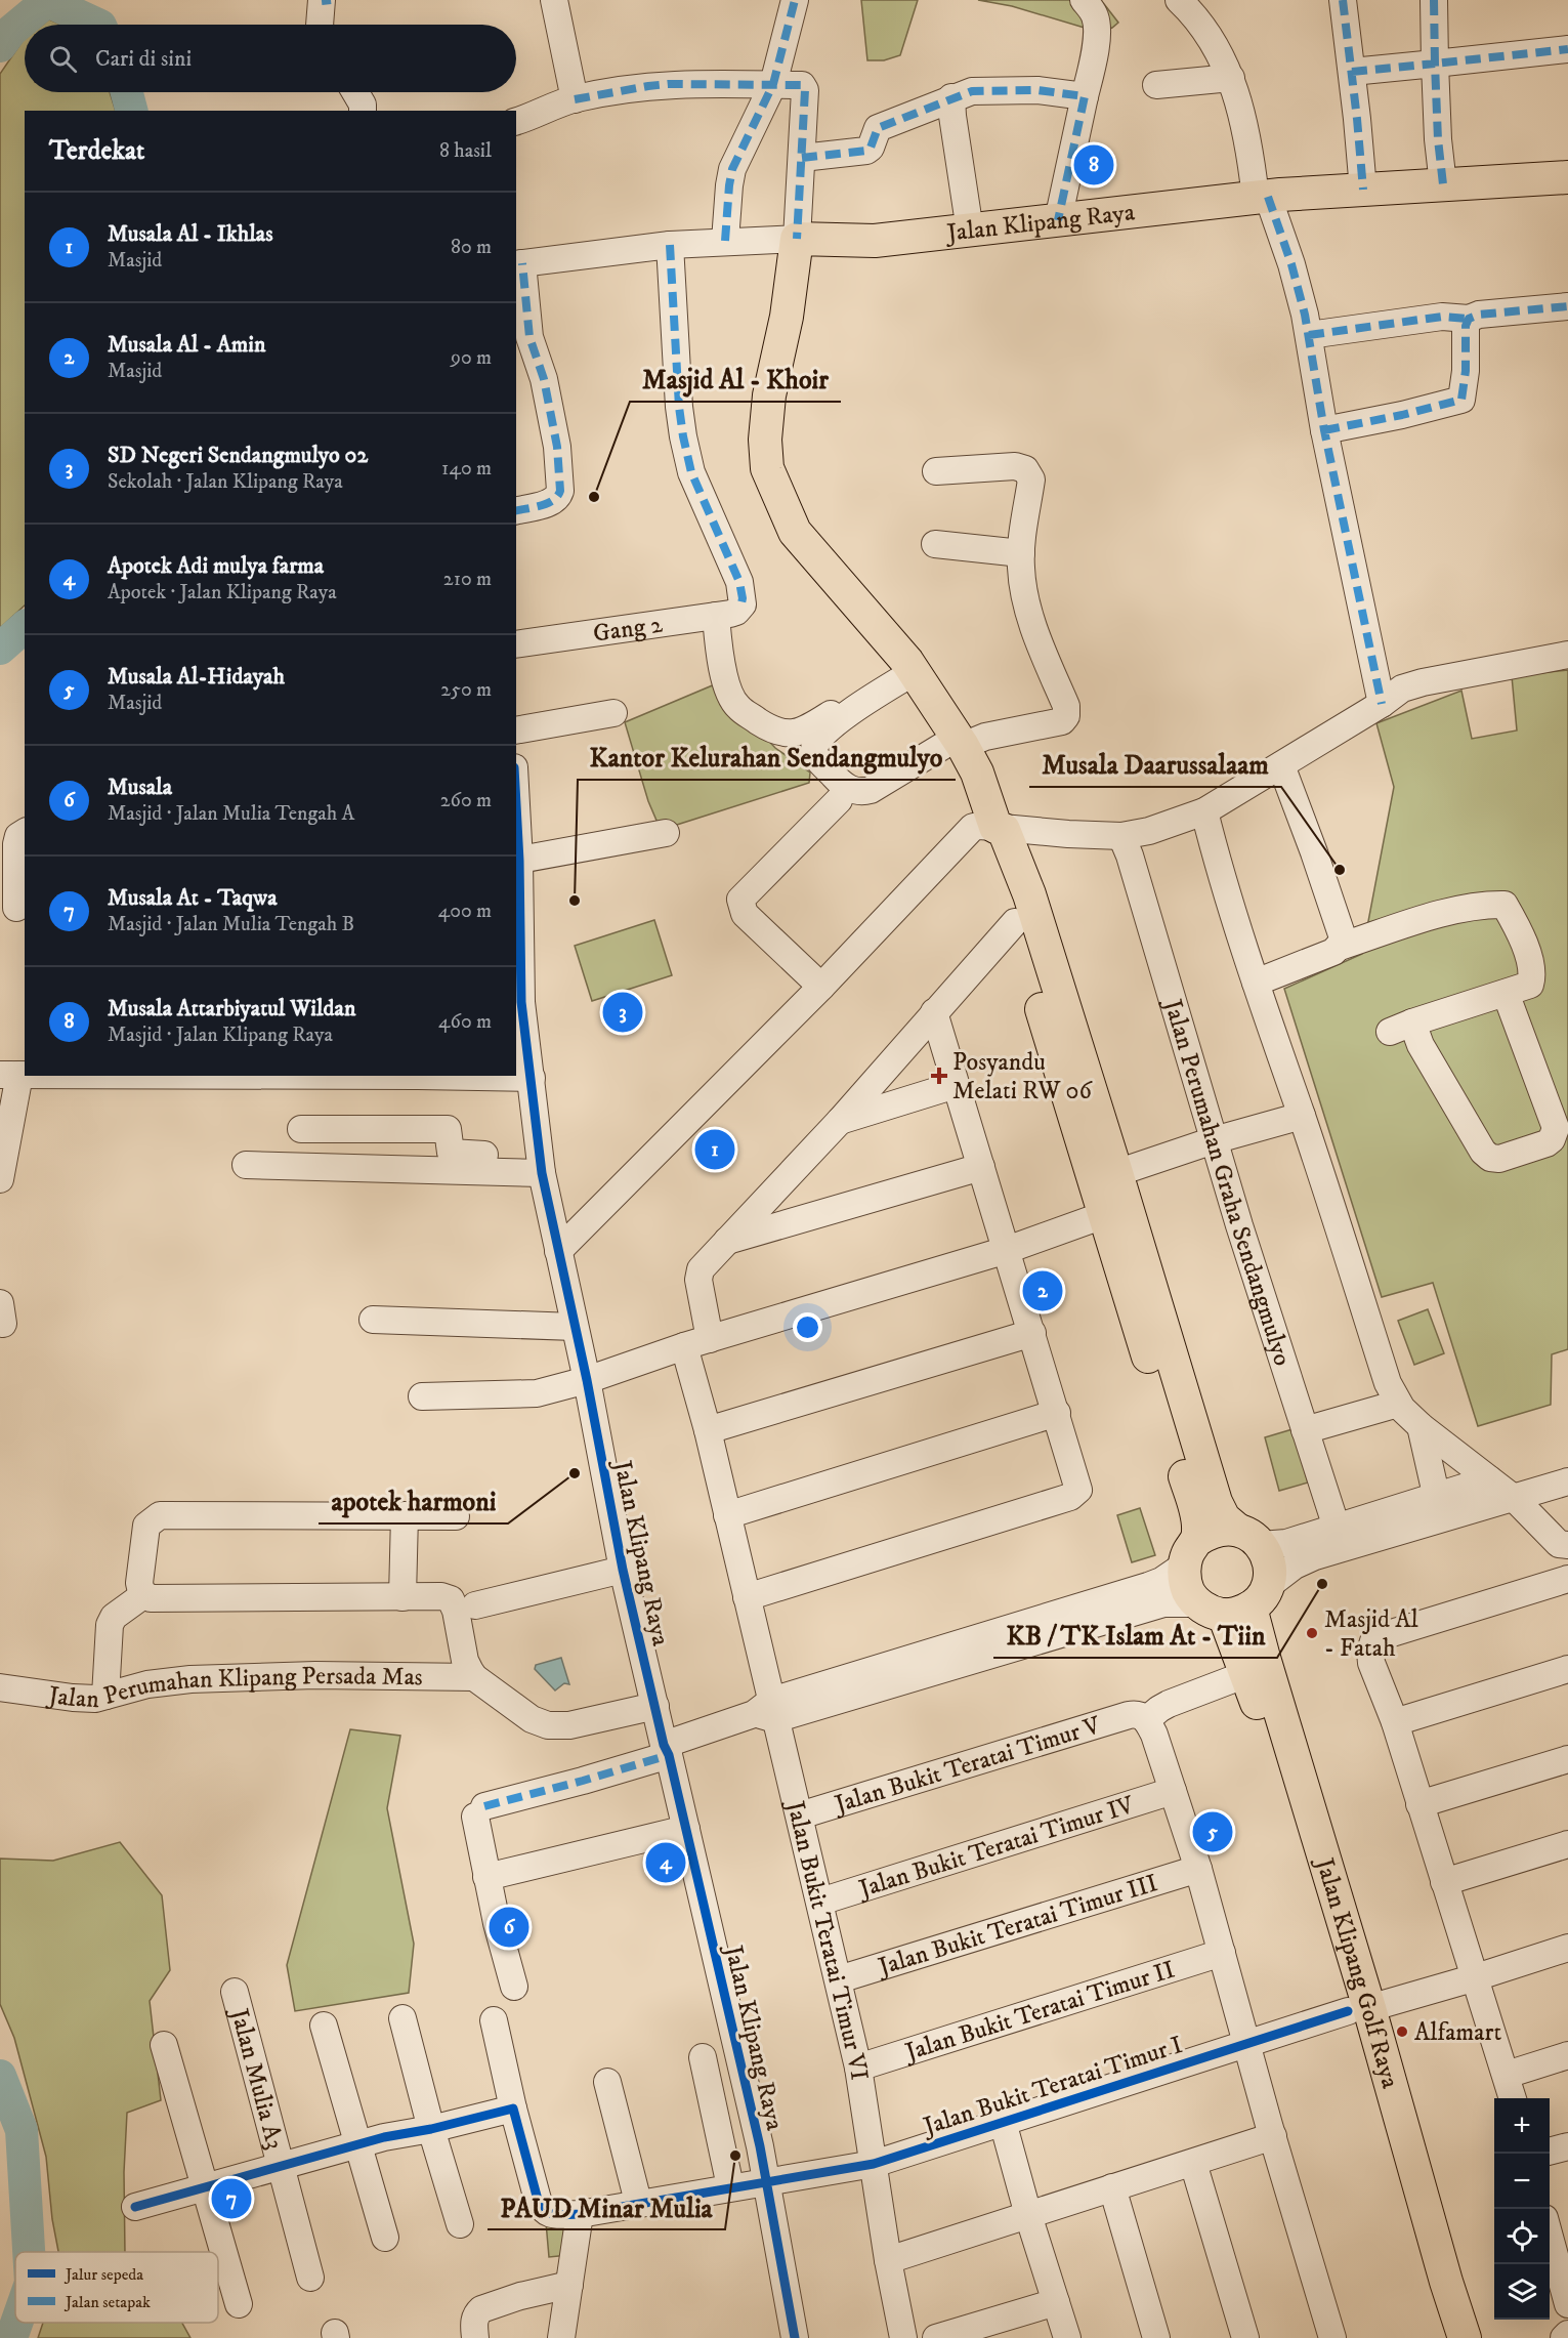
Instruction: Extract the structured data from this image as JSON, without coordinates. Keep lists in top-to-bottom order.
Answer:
{
  "streets": {
    "main road": ["Jalan Klipang Raya", "Jalan Klipang Golf Raya"],
    "street": [
      "Gang 2",
      "Jalan Perumahan Graha Sendangmulyo",
      "Jalan Perumahan Klipang Persada Mas",
      "Jalan Bukit Teratai Timur V",
      "Jalan Bukit Teratai Timur IV",
      "Jalan Bukit Teratai Timur III",
      "Jalan Bukit Teratai Timur VI",
      "Jalan Bukit Teratai Timur II",
      "Jalan Mulia A3",
      "Jalan Bukit Teratai Timur I"
    ]
  },
  "crossings": [
    ["Jalan Klipang Raya", "Gang 2"],
    ["Jalan Klipang Raya", "Jalan Bukit Teratai Timur I"],
    ["Jalan Bukit Teratai Timur V", "Jalan Bukit Teratai Timur VI"],
    ["Jalan Bukit Teratai Timur V", "Jalan Klipang Golf Raya"],
    ["Jalan Bukit Teratai Timur IV", "Jalan Bukit Teratai Timur VI"],
    ["Jalan Bukit Teratai Timur III", "Jalan Bukit Teratai Timur VI"],
    ["Jalan Bukit Teratai Timur VI", "Jalan Bukit Teratai Timur II"],
    ["Jalan Bukit Teratai Timur VI", "Jalan Bukit Teratai Timur I"],
    ["Jalan Klipang Golf Raya", "Jalan Bukit Teratai Timur I"]
  ],
  "places": {
    "other": [
      "Masjid Al - Khoir",
      "Musala Daarussalaam",
      "Kantor Kelurahan Sendangmulyo",
      "apotek harmoni",
      "KB / TK Islam At - Tiin",
      "Masjid Al - Fatah",
      "Alfamart",
      "PAUD Minar Mulia"
    ],
    "health": ["Posyandu Melati RW 06"]
  },
  "legend": ["Jalur sepeda", "Jalan setapak"],
  "page": {
    "search": "Cari di sini",
    "heading": ["Terdekat", "8 hasil"],
    "pins": [
      "8",
      "3",
      "1",
      "2",
      "5",
      "4",
      "6",
      "7"
    ],
    "list": [
      {
        "mark": "1",
        "name": "Musala Al - Ikhlas",
        "note": "Masjid",
        "value": "80 m"
      },
      {
        "mark": "2",
        "name": "Musala Al - Amin",
        "note": "Masjid",
        "value": "90 m"
      },
      {
        "mark": "3",
        "name": "SD Negeri Sendangmulyo 02",
        "note": "Sekolah · Jalan Klipang Raya",
        "value": "140 m"
      },
      {
        "mark": "4",
        "name": "Apotek Adi mulya farma",
        "note": "Apotek · Jalan Klipang Raya",
        "value": "210 m"
      },
      {
        "mark": "5",
        "name": "Musala Al-Hidayah",
        "note": "Masjid",
        "value": "250 m"
      },
      {
        "mark": "6",
        "name": "Musala",
        "note": "Masjid · Jalan Mulia Tengah A",
        "value": "260 m"
      },
      {
        "mark": "7",
        "name": "Musala At - Taqwa",
        "note": "Masjid · Jalan Mulia Tengah B",
        "value": "400 m"
      },
      {
        "mark": "8",
        "name": "Musala Attarbiyatul Wildan",
        "note": "Masjid · Jalan Klipang Raya",
        "value": "460 m"
      }
    ],
    "map_buttons": ["+", "−"]
  }
}
